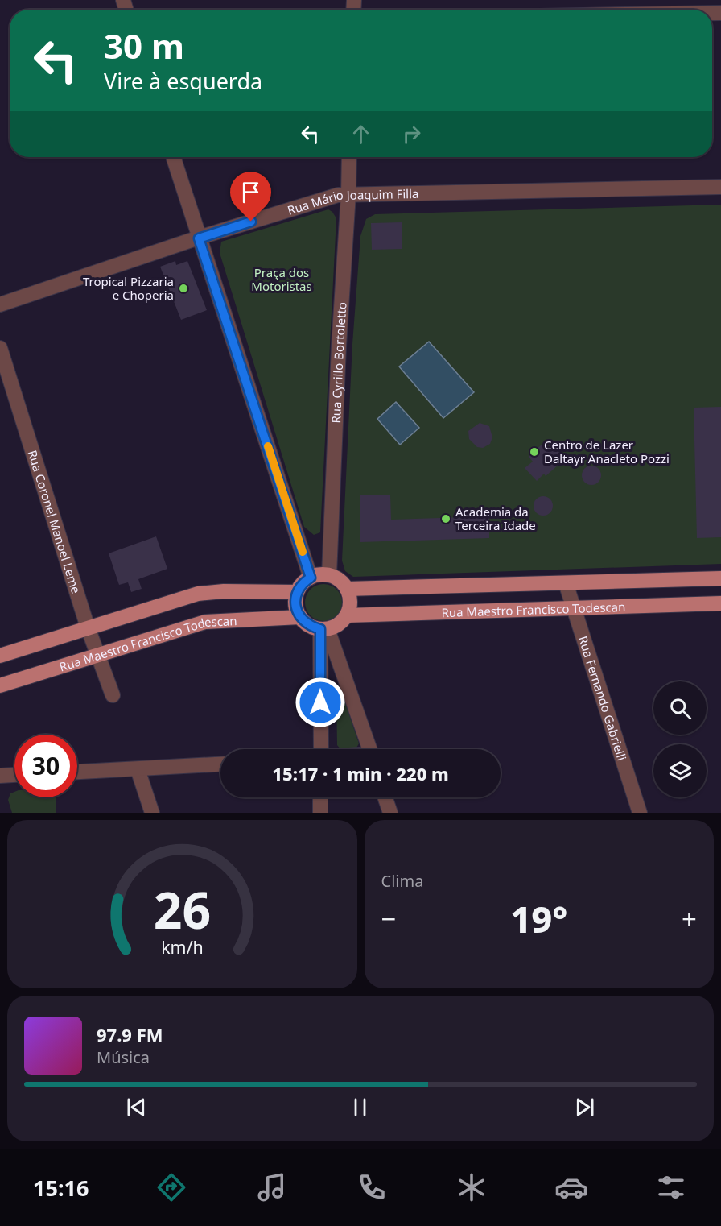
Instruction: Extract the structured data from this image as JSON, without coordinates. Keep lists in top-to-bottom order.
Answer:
{
  "streets": {
    "main road": ["Rua Maestro Francisco Todescan"],
    "street": [
      "Rua Mário Joaquim Filla",
      "Rua Cyrillo Bortoletto",
      "Rua Coronel Manoel Leme",
      "Rua Fernando Gabrielli"
    ]
  },
  "crossings": [
    ["Rua Mário Joaquim Filla", "Rua Cyrillo Bortoletto"],
    ["Rua Cyrillo Bortoletto", "Rua Maestro Francisco Todescan"],
    ["Rua Coronel Manoel Leme", "Rua Maestro Francisco Todescan"],
    ["Rua Maestro Francisco Todescan", "Rua Fernando Gabrielli"]
  ],
  "parks": ["Praça dos Motoristas"],
  "places": ["Tropical Pizzaria e Choperia", "Centro de Lazer Daltayr Anacleto Pozzi", "Academia da Terceira Idade"],
  "page": {
    "turn": ["30 m", "Vire à esquerda"],
    "limit": "30",
    "trip": "15:17 · 1 min · 220 m",
    "tile": "Clima",
    "heat": ["−", "19°", "+"],
    "song": ["97.9 FM", "Música"],
    "tabs": "15:16",
    "gauge": ["26", "km/h"]
  }
}
